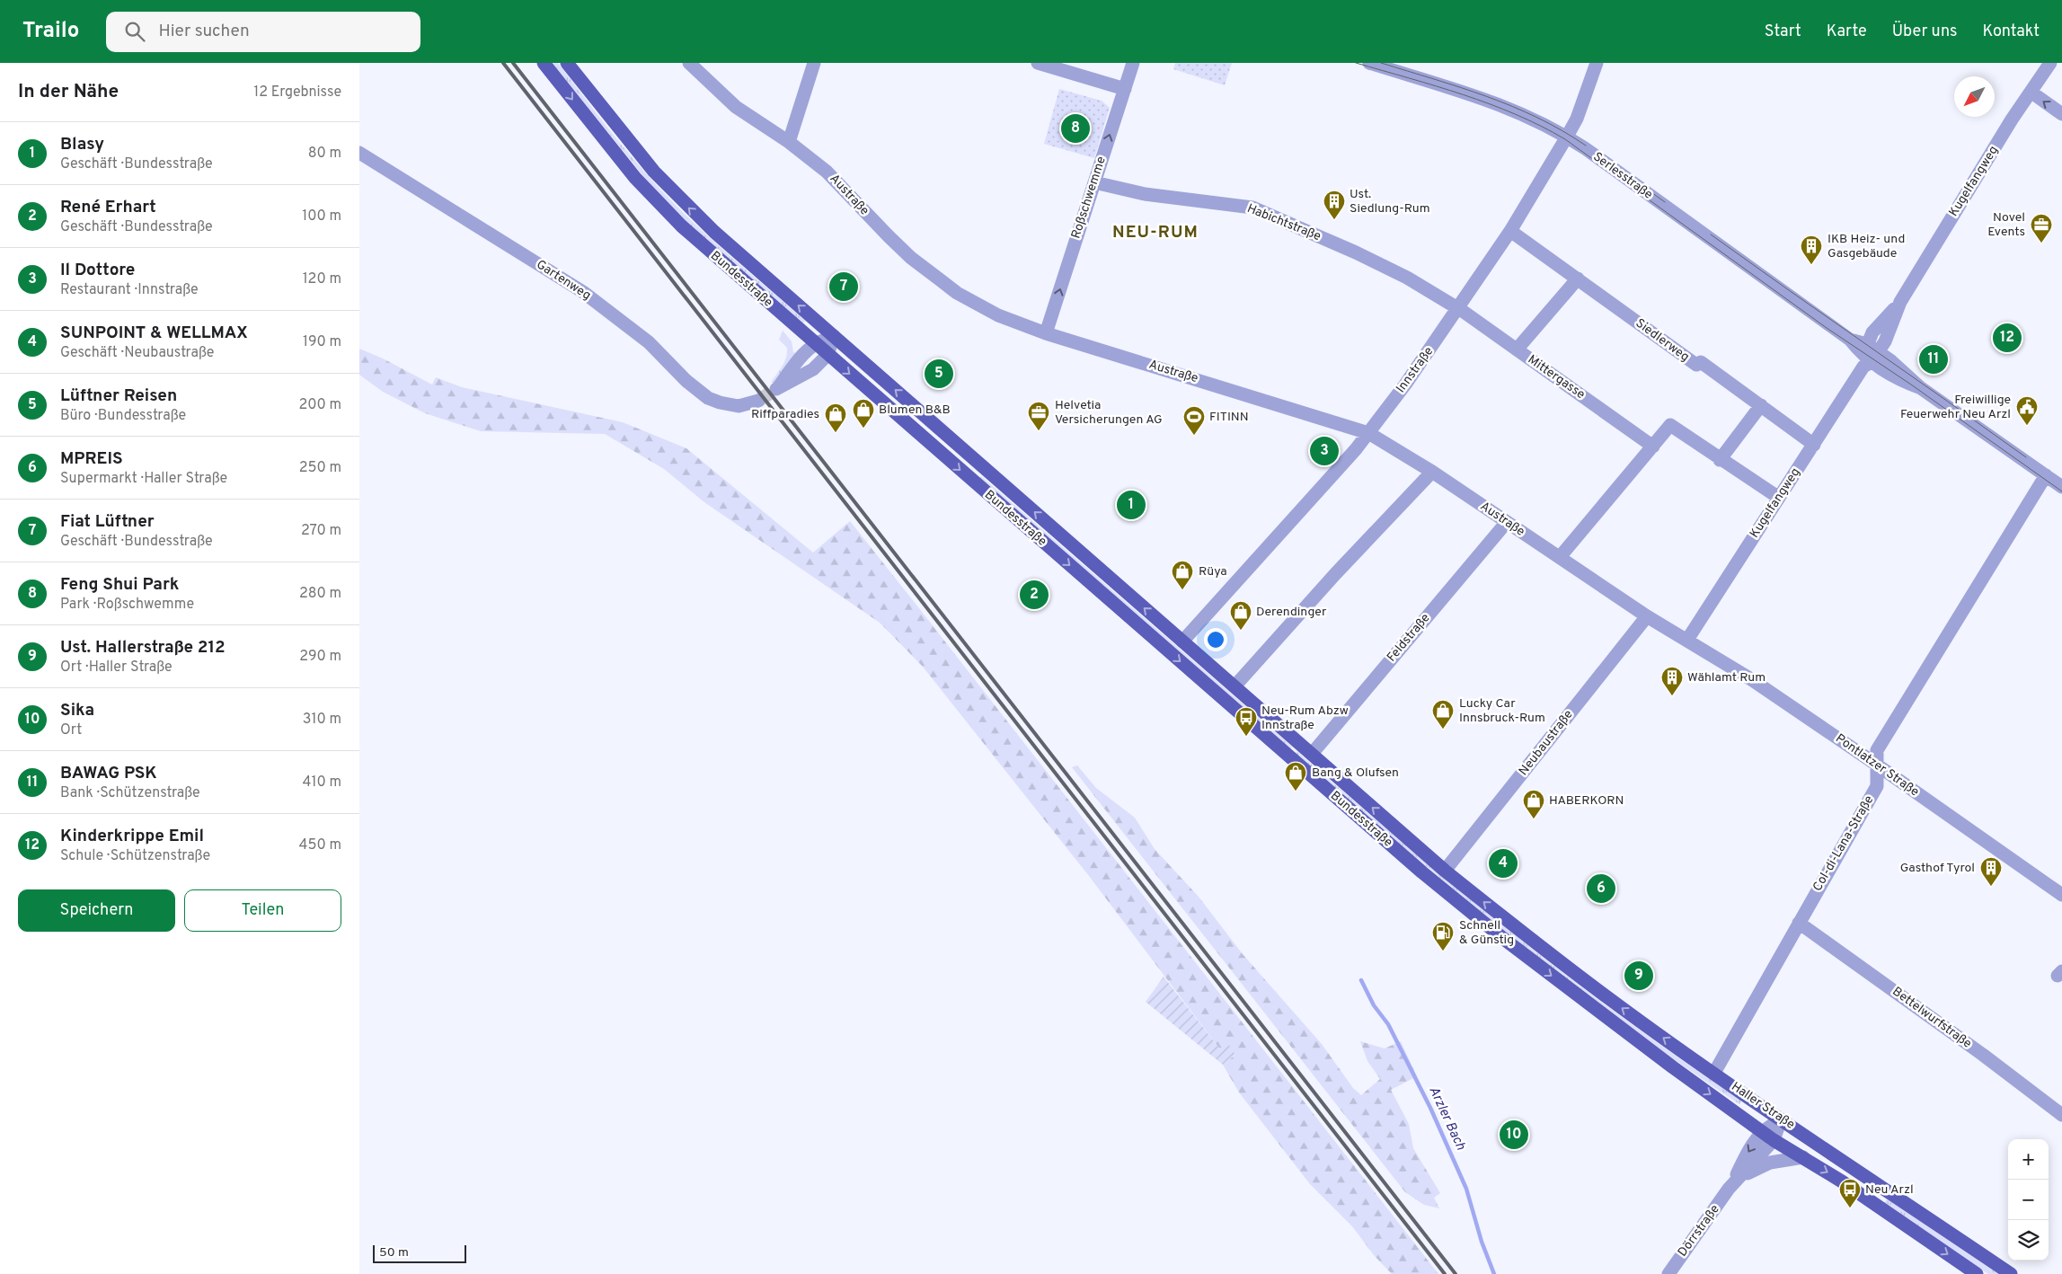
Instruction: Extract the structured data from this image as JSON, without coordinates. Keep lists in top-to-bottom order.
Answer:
{
  "streets": {
    "main road": ["Bundesstraße", "Haller Straße"],
    "street": [
      "Serlesstraße",
      "Kugelfangweg",
      "Austraße",
      "Roßschwemme",
      "Habichtstraße",
      "Gartenweg",
      "Siedlerweg",
      "Innstraße",
      "Mittergasse",
      "Feldstraße",
      "Neubaustraße",
      "Pontlatzer Straße",
      "Col-di-Lana-Straße",
      "Bettelwurfstraße",
      "Dörrstraße"
    ]
  },
  "crossings": [
    ["Serlesstraße", "Kugelfangweg"],
    ["Serlesstraße", "Innstraße"],
    ["Kugelfangweg", "Austraße"],
    ["Kugelfangweg", "Siedlerweg"],
    ["Kugelfangweg", "Pontlatzer Straße"],
    ["Austraße", "Roßschwemme"],
    ["Austraße", "Innstraße"],
    ["Austraße", "Feldstraße"],
    ["Austraße", "Neubaustraße"],
    ["Austraße", "Pontlatzer Straße"],
    ["Roßschwemme", "Habichtstraße"],
    ["Habichtstraße", "Innstraße"],
    ["Habichtstraße", "Mittergasse"],
    ["Bundesstraße", "Innstraße"],
    ["Bundesstraße", "Feldstraße"],
    ["Bundesstraße", "Neubaustraße"],
    ["Bundesstraße", "Haller Straße"],
    ["Siedlerweg", "Innstraße"],
    ["Innstraße", "Mittergasse"],
    ["Pontlatzer Straße", "Col-di-Lana-Straße"],
    ["Col-di-Lana-Straße", "Bettelwurfstraße"],
    ["Col-di-Lana-Straße", "Haller Straße"],
    ["Haller Straße", "Dörrstraße"]
  ],
  "one_way": ["Roßschwemme"],
  "districts": ["NEU-RUM"],
  "water": ["Arzler Bach"],
  "places": {
    "building": [
      "Ust. Siedlung-Rum",
      "IKB Heiz- und Gasgebäude",
      "Wählamt Rum",
      "Gasthof Tyrol"
    ],
    "office": ["Novel Events", "Helvetia Versicherungen AG"],
    "public building": ["Freiwillige Feuerwehr Neu Arzl"],
    "shop": [
      "Blumen B&B",
      "Riffparadies",
      "Rüya",
      "Derendinger",
      "Lucky Car Innsbruck-Rum",
      "Bang & Olufsen",
      "HABERKORN"
    ],
    "sports": ["FITINN"],
    "bus stop": ["Neu-Rum Abzw Innstraße", "Neu Arzl"],
    "fuel station": ["Schnell & Günstig"]
  },
  "scale_bar": "50 m",
  "north": "bottom left",
  "page": {
    "header": "Trailo",
    "search": "Hier suchen",
    "nav": [
      "Start",
      "Karte",
      "Über uns",
      "Kontakt"
    ],
    "heading": ["In der Nähe", "12 Ergebnisse"],
    "pins": [
      "8",
      "7",
      "12",
      "11",
      "5",
      "3",
      "1",
      "2",
      "4",
      "6",
      "9",
      "10"
    ],
    "list": [
      {
        "mark": "1",
        "name": "Blasy",
        "note": "Geschäft · Bundesstraße",
        "value": "80 m"
      },
      {
        "mark": "2",
        "name": "René Erhart",
        "note": "Geschäft · Bundesstraße",
        "value": "100 m"
      },
      {
        "mark": "3",
        "name": "Il Dottore",
        "note": "Restaurant · Innstraße",
        "value": "120 m"
      },
      {
        "mark": "4",
        "name": "SUNPOINT & WELLMAX",
        "note": "Geschäft · Neubaustraße",
        "value": "190 m"
      },
      {
        "mark": "5",
        "name": "Lüftner Reisen",
        "note": "Büro · Bundesstraße",
        "value": "200 m"
      },
      {
        "mark": "6",
        "name": "MPREIS",
        "note": "Supermarkt · Haller Straße",
        "value": "250 m"
      },
      {
        "mark": "7",
        "name": "Fiat Lüftner",
        "note": "Geschäft · Bundesstraße",
        "value": "270 m"
      },
      {
        "mark": "8",
        "name": "Feng Shui Park",
        "note": "Park · Roßschwemme",
        "value": "280 m"
      },
      {
        "mark": "9",
        "name": "Ust. Hallerstraße 212",
        "note": "Ort · Haller Straße",
        "value": "290 m"
      },
      {
        "mark": "10",
        "name": "Sika",
        "note": "Ort",
        "value": "310 m"
      },
      {
        "mark": "11",
        "name": "BAWAG PSK",
        "note": "Bank · Schützenstraße",
        "value": "410 m"
      },
      {
        "mark": "12",
        "name": "Kinderkrippe Emil",
        "note": "Schule · Schützenstraße",
        "value": "450 m"
      }
    ],
    "buttons": ["Speichern", "Teilen"],
    "map_buttons": ["+", "−"],
    "scale": "50 m"
  }
}
